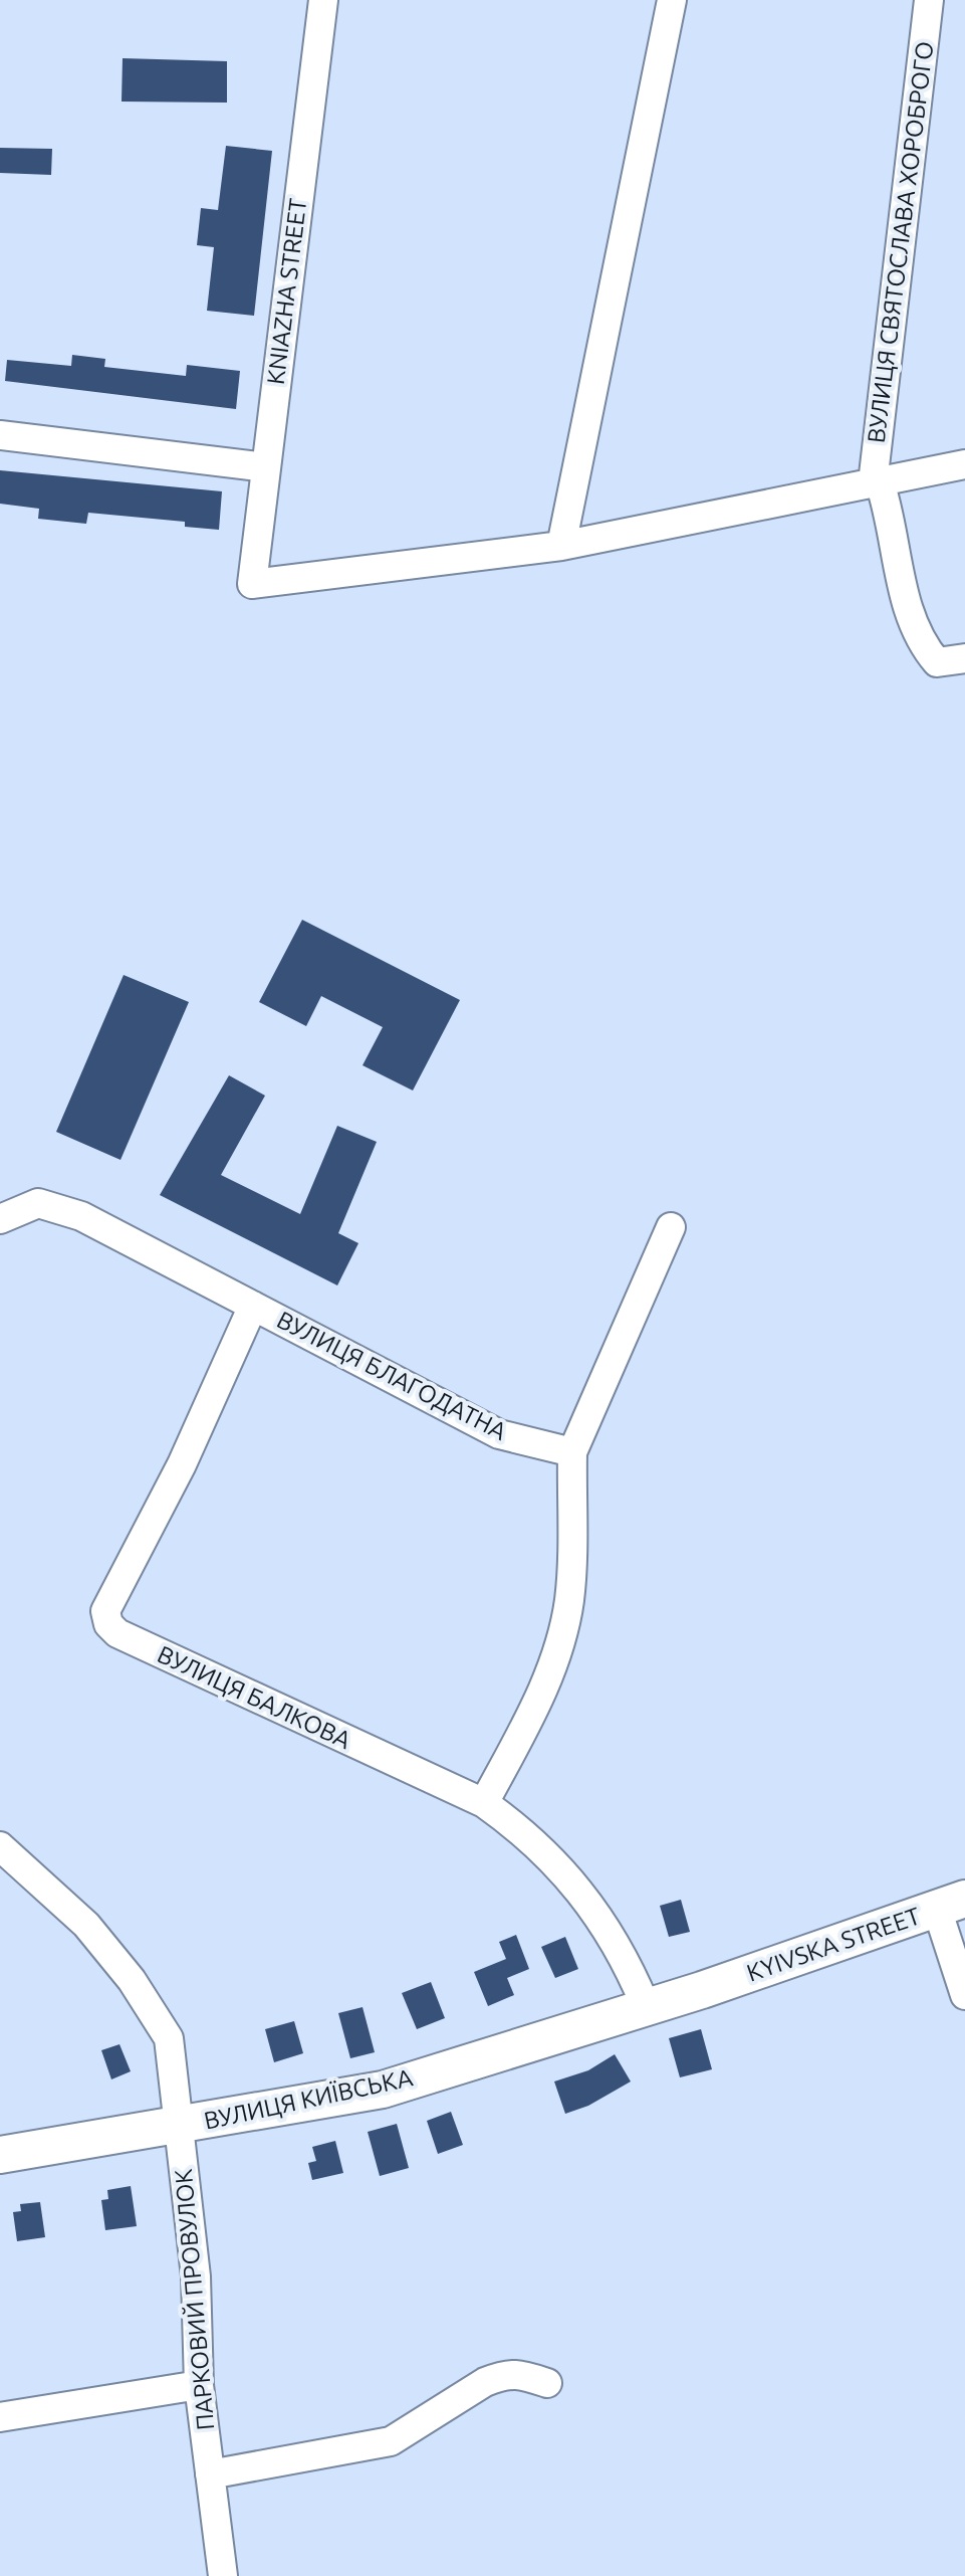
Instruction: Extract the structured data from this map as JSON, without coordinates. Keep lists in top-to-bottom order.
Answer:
{
  "streets": {
    "main road": ["KYIVSKA STREET", "ВУЛИЦЯ КИЇВСЬКА"],
    "street": [
      "ВУЛИЦЯ СВЯТОСЛАВА ХОРОБРОГО",
      "KNIAZHA STREET",
      "ВУЛИЦЯ БЛАГОДАТНА",
      "ВУЛИЦЯ БАЛКОВА",
      "ПАРКОВИЙ ПРОВУЛОК"
    ]
  },
  "crossings": [
    ["ВУЛИЦЯ БЛАГОДАТНА", "ВУЛИЦЯ БАЛКОВА"],
    ["ВУЛИЦЯ БАЛКОВА", "ВУЛИЦЯ КИЇВСЬКА"],
    ["KYIVSKA STREET", "ВУЛИЦЯ КИЇВСЬКА"],
    ["ВУЛИЦЯ КИЇВСЬКА", "ПАРКОВИЙ ПРОВУЛОК"]
  ]
}
